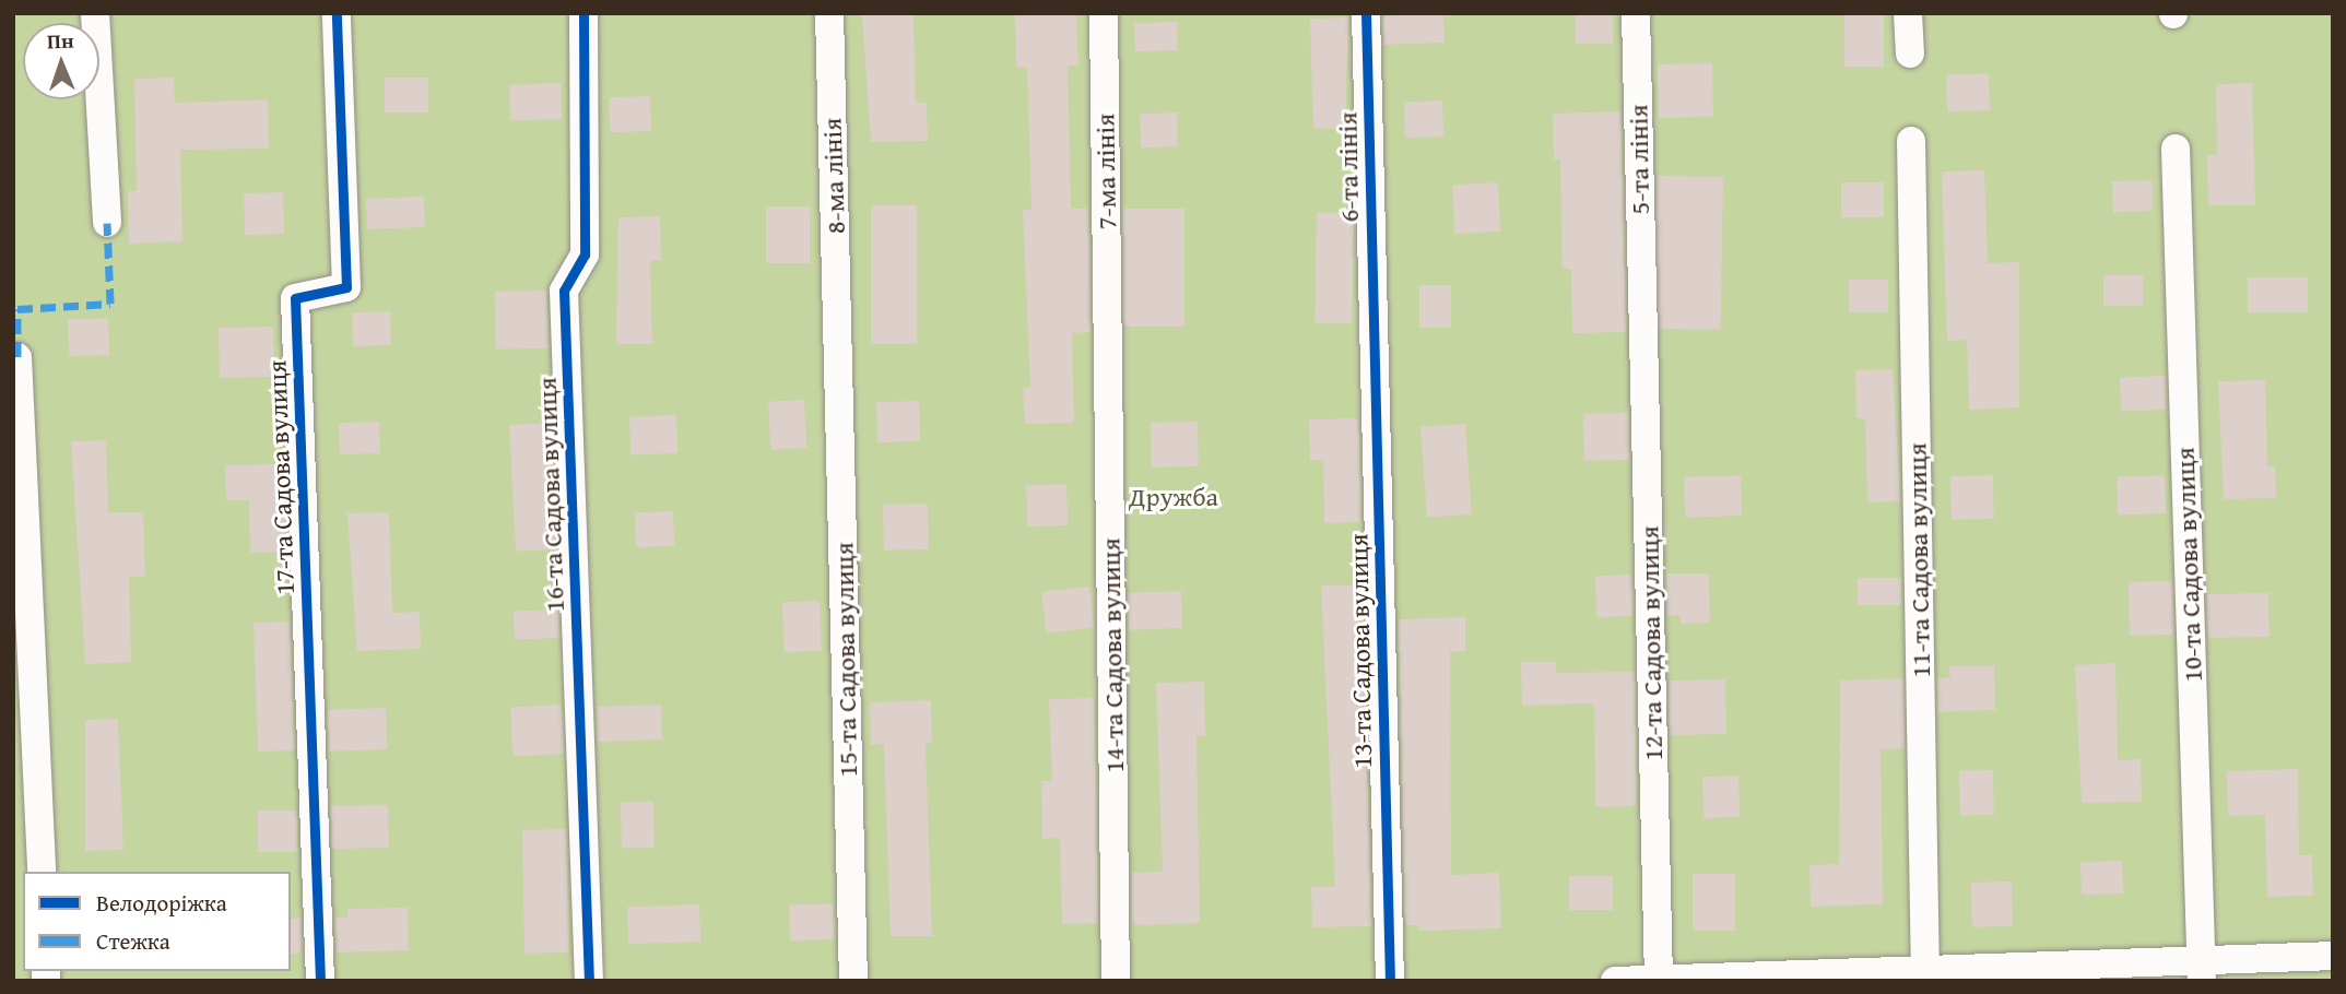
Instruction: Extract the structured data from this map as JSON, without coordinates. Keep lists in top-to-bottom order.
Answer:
{
  "streets": {
    "street": [
      "5-та лінія",
      "6-та лінія",
      "7-ма лінія",
      "8-ма лінія",
      "17-та Садова вулиця",
      "16-та Садова вулиця",
      "11-та Садова вулиця",
      "10-та Садова вулиця",
      "12-та Садова вулиця",
      "13-та Садова вулиця",
      "14-та Садова вулиця",
      "15-та Садова вулиця"
    ]
  },
  "crossings": [
    ["5-та лінія", "12-та Садова вулиця"],
    ["6-та лінія", "13-та Садова вулиця"],
    ["7-ма лінія", "14-та Садова вулиця"],
    ["8-ма лінія", "15-та Садова вулиця"]
  ],
  "parks": ["Дружба"],
  "legend": ["Велодоріжка", "Стежка"],
  "north": "top"
}
